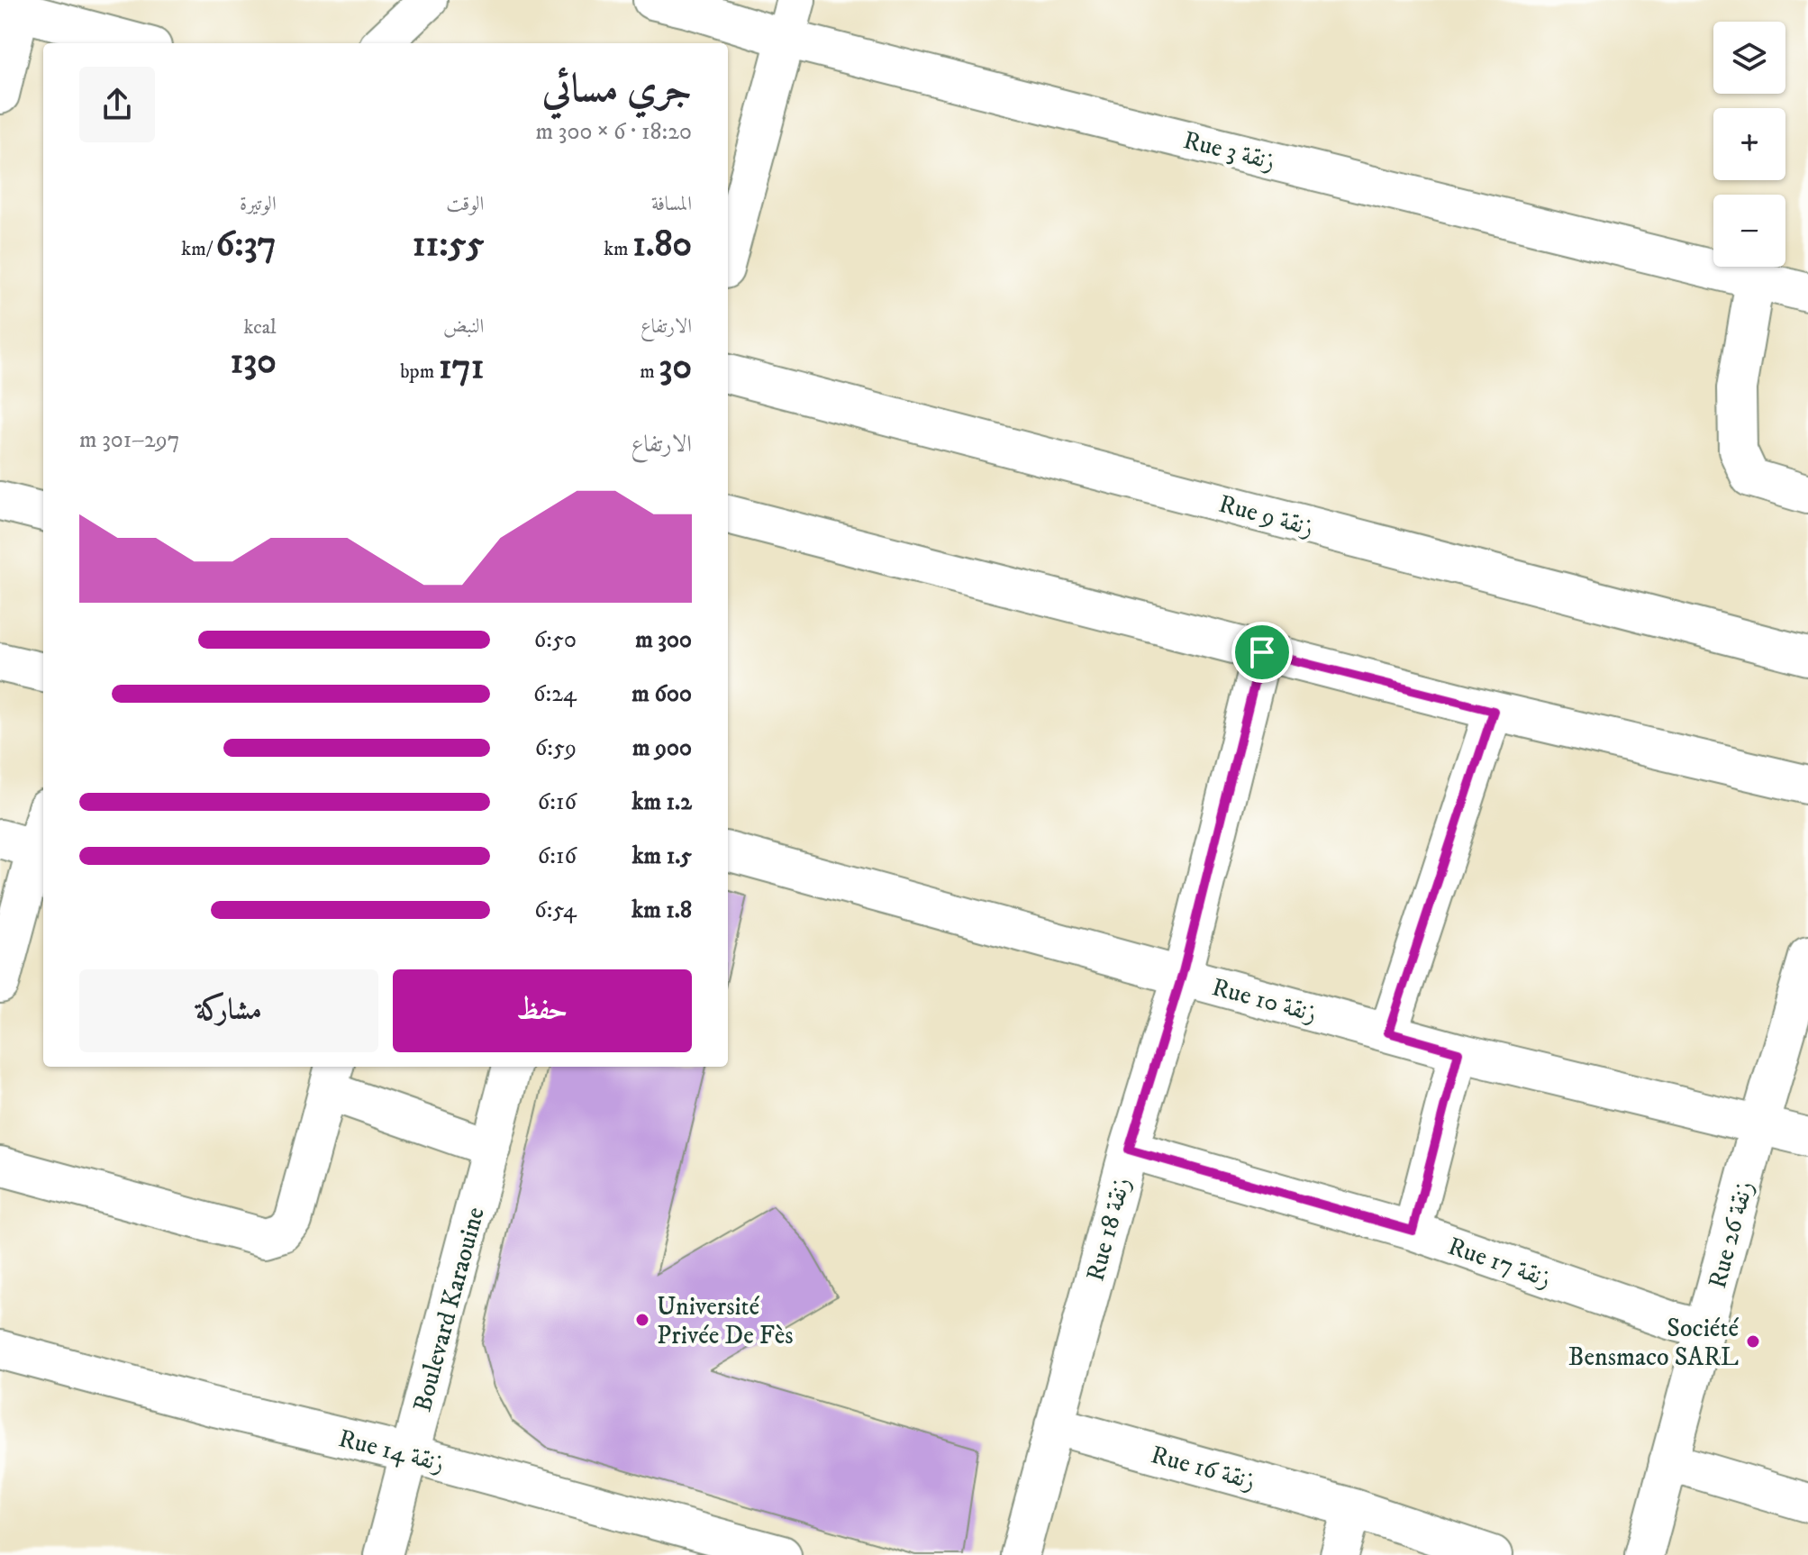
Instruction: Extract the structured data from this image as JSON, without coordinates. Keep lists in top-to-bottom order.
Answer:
{
  "streets": {
    "street": [
      "Rue 3 زنقة",
      "Rue 9 زنقة",
      "Rue 10 زنقة",
      "Rue 18 زنقة",
      "Rue 26 زنقة",
      "Rue 17 زنقة",
      "Boulevard Karaouine",
      "Rue 14 زنقة",
      "Rue 16 زنقة"
    ]
  },
  "crossings": [
    ["Rue 10 زنقة", "Rue 18 زنقة"],
    ["Rue 10 زنقة", "Rue 26 زنقة"],
    ["Rue 18 زنقة", "Rue 17 زنقة"],
    ["Rue 18 زنقة", "Rue 16 زنقة"],
    ["Rue 26 زنقة", "Rue 17 زنقة"],
    ["Boulevard Karaouine", "Rue 14 زنقة"]
  ],
  "places": ["Université Privée De Fès", "Société Bensmaco SARL"],
  "page": {
    "map_buttons": ["+", "−"],
    "heading": ["جري مسائي", "18:20 · 6 × 300 m"],
    "stats": [
      ["المسافة", "1.80 km"],
      ["الوقت", "11:55"],
      ["الوتيرة", "6:37 /km"],
      ["الارتفاع", "30 m"],
      ["النبض", "171 bpm"],
      ["kcal", "130"]
    ],
    "chart": ["الارتفاع", "297–301 m"],
    "list": [
      {
        "name": "300 m",
        "note": "6:50"
      },
      {
        "name": "600 m",
        "note": "6:24"
      },
      {
        "name": "900 m",
        "note": "6:59"
      },
      {
        "name": "1.2 km",
        "note": "6:16"
      },
      {
        "name": "1.5 km",
        "note": "6:16"
      },
      {
        "name": "1.8 km",
        "note": "6:54"
      }
    ],
    "buttons": ["حفظ", "مشاركة"]
  }
}
